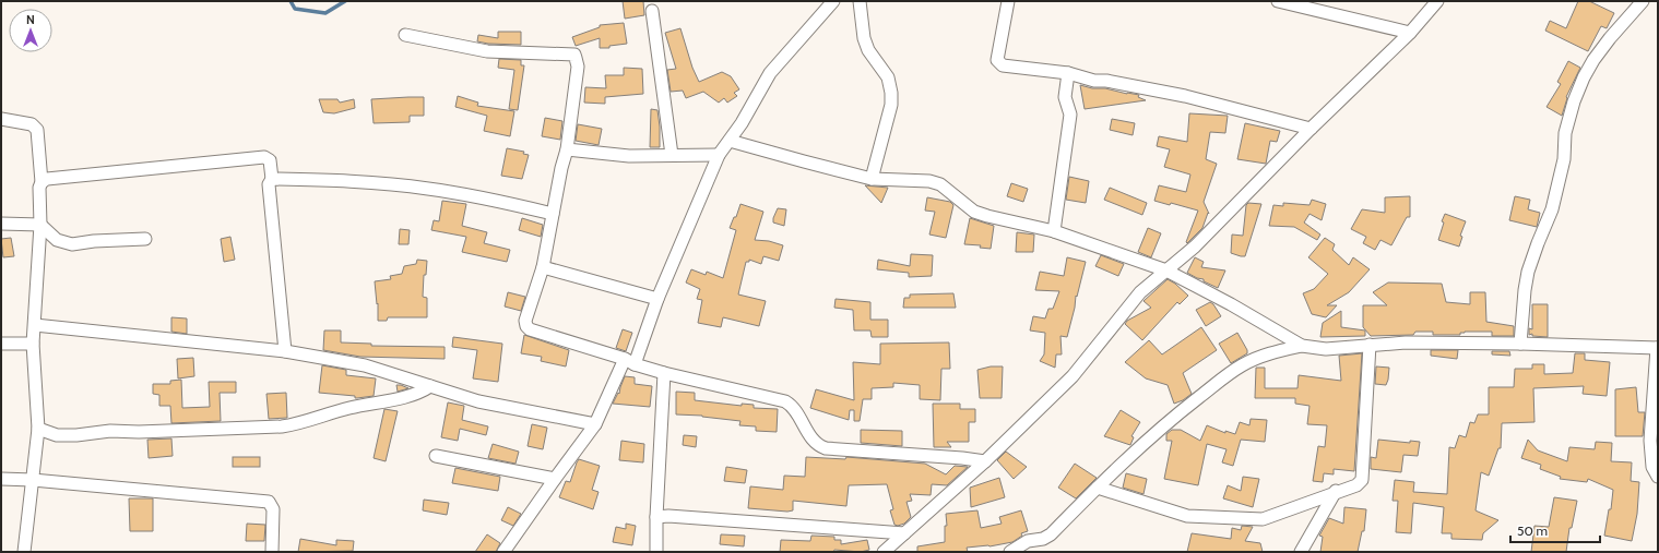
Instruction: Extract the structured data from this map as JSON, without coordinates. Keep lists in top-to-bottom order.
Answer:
{
  "scale_bar": "50 m",
  "north": "top"
}
